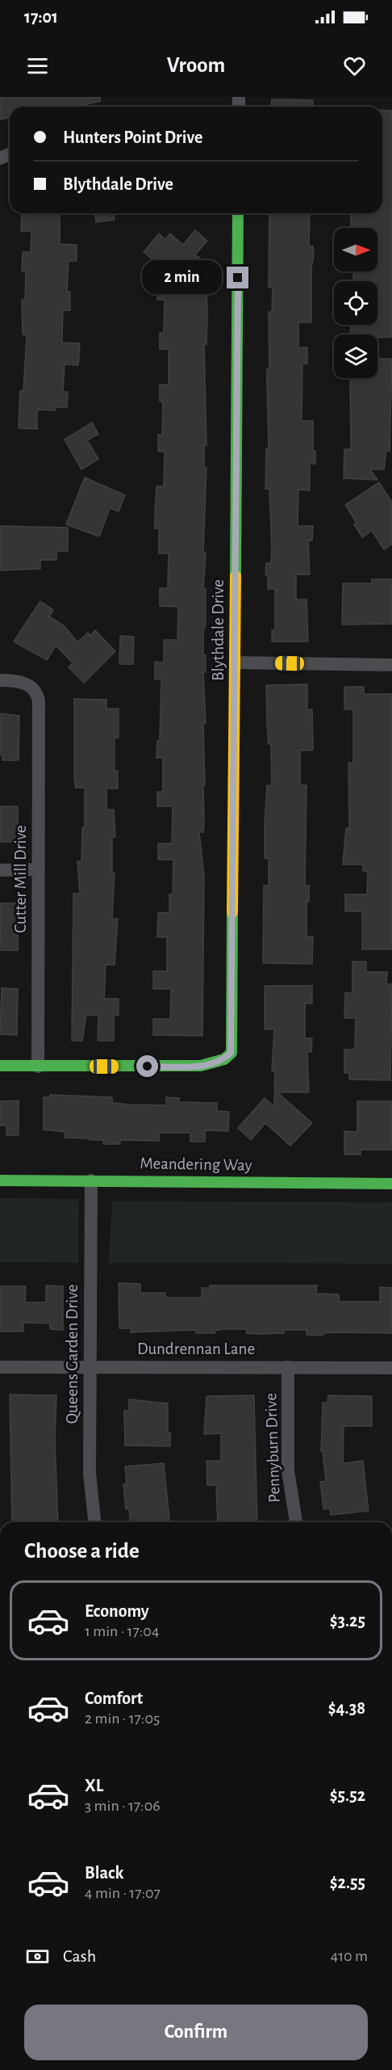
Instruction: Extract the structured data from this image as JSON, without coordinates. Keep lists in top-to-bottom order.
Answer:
{
  "streets": {
    "street": [
      "Blythdale Drive",
      "Cutter Mill Drive",
      "Meandering Way",
      "Dundrennan Lane",
      "Queens Garden Drive",
      "Pennyburn Drive"
    ]
  },
  "crossings": [
    ["Blythdale Drive", "Cutter Mill Drive"],
    ["Meandering Way", "Queens Garden Drive"],
    ["Dundrennan Lane", "Queens Garden Drive"],
    ["Dundrennan Lane", "Pennyburn Drive"]
  ],
  "north": "right",
  "page": {
    "status": "17:01",
    "header": "Vroom",
    "banner": ["Hunters Point Drive", "Blythdale Drive"],
    "bubble": "2 min",
    "heading": "Choose a ride",
    "list": [
      {
        "name": "Economy",
        "note": "1 min · 17:04",
        "value": "$3.25"
      },
      {
        "name": "Comfort",
        "note": "2 min · 17:05",
        "value": "$4.38"
      },
      {
        "name": "XL",
        "note": "3 min · 17:06",
        "value": "$5.52"
      },
      {
        "name": "Black",
        "note": "4 min · 17:07",
        "value": "$2.55"
      }
    ],
    "pay": ["Cash", "410 m"],
    "buttons": "Confirm"
  }
}
